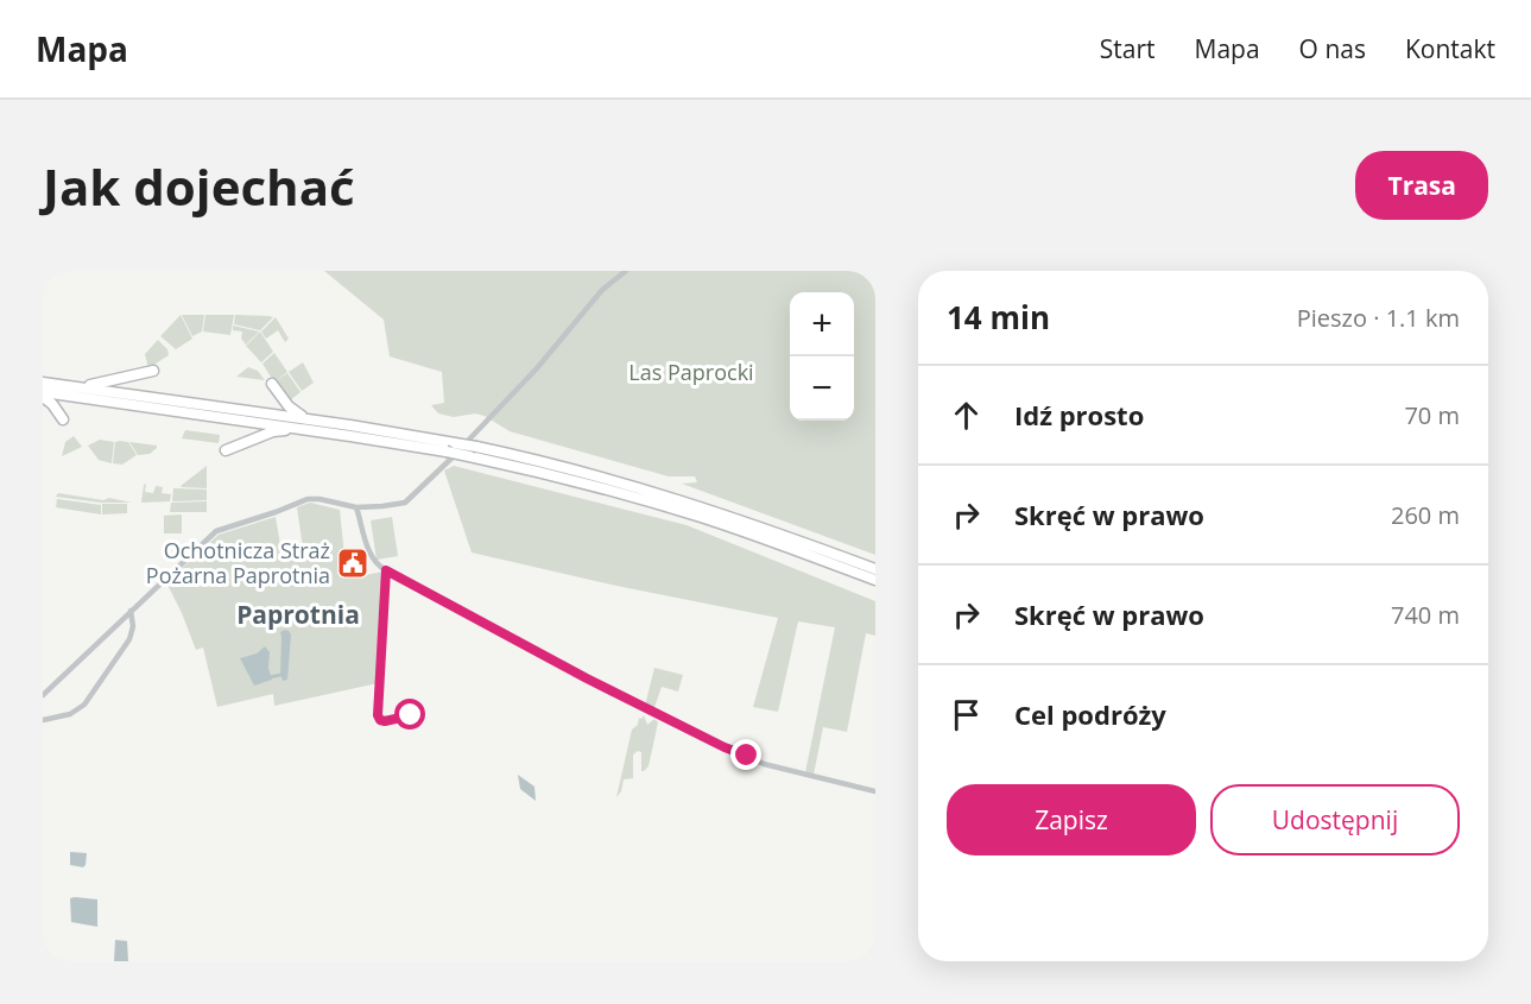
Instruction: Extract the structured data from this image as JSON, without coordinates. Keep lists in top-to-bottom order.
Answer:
{
  "districts": ["Paprotnia"],
  "parks": ["Las Paprocki"],
  "places": {
    "public building": ["Ochotnicza Straż Pożarna Paprotnia"]
  },
  "page": {
    "header": "Mapa",
    "nav": [
      "Start",
      "Mapa",
      "O nas",
      "Kontakt"
    ],
    "buttons": [
      "Trasa",
      ["Zapisz", "Udostępnij"]
    ],
    "title": "Jak dojechać",
    "heading": ["14 min", "Pieszo · 1.1 km"],
    "map_buttons": ["+", "−"],
    "list": [
      ["Idź prosto", "70 m"],
      ["Skręć w prawo", "260 m"],
      ["Skręć w prawo", "740 m"],
      "Cel podróży"
    ]
  }
}
